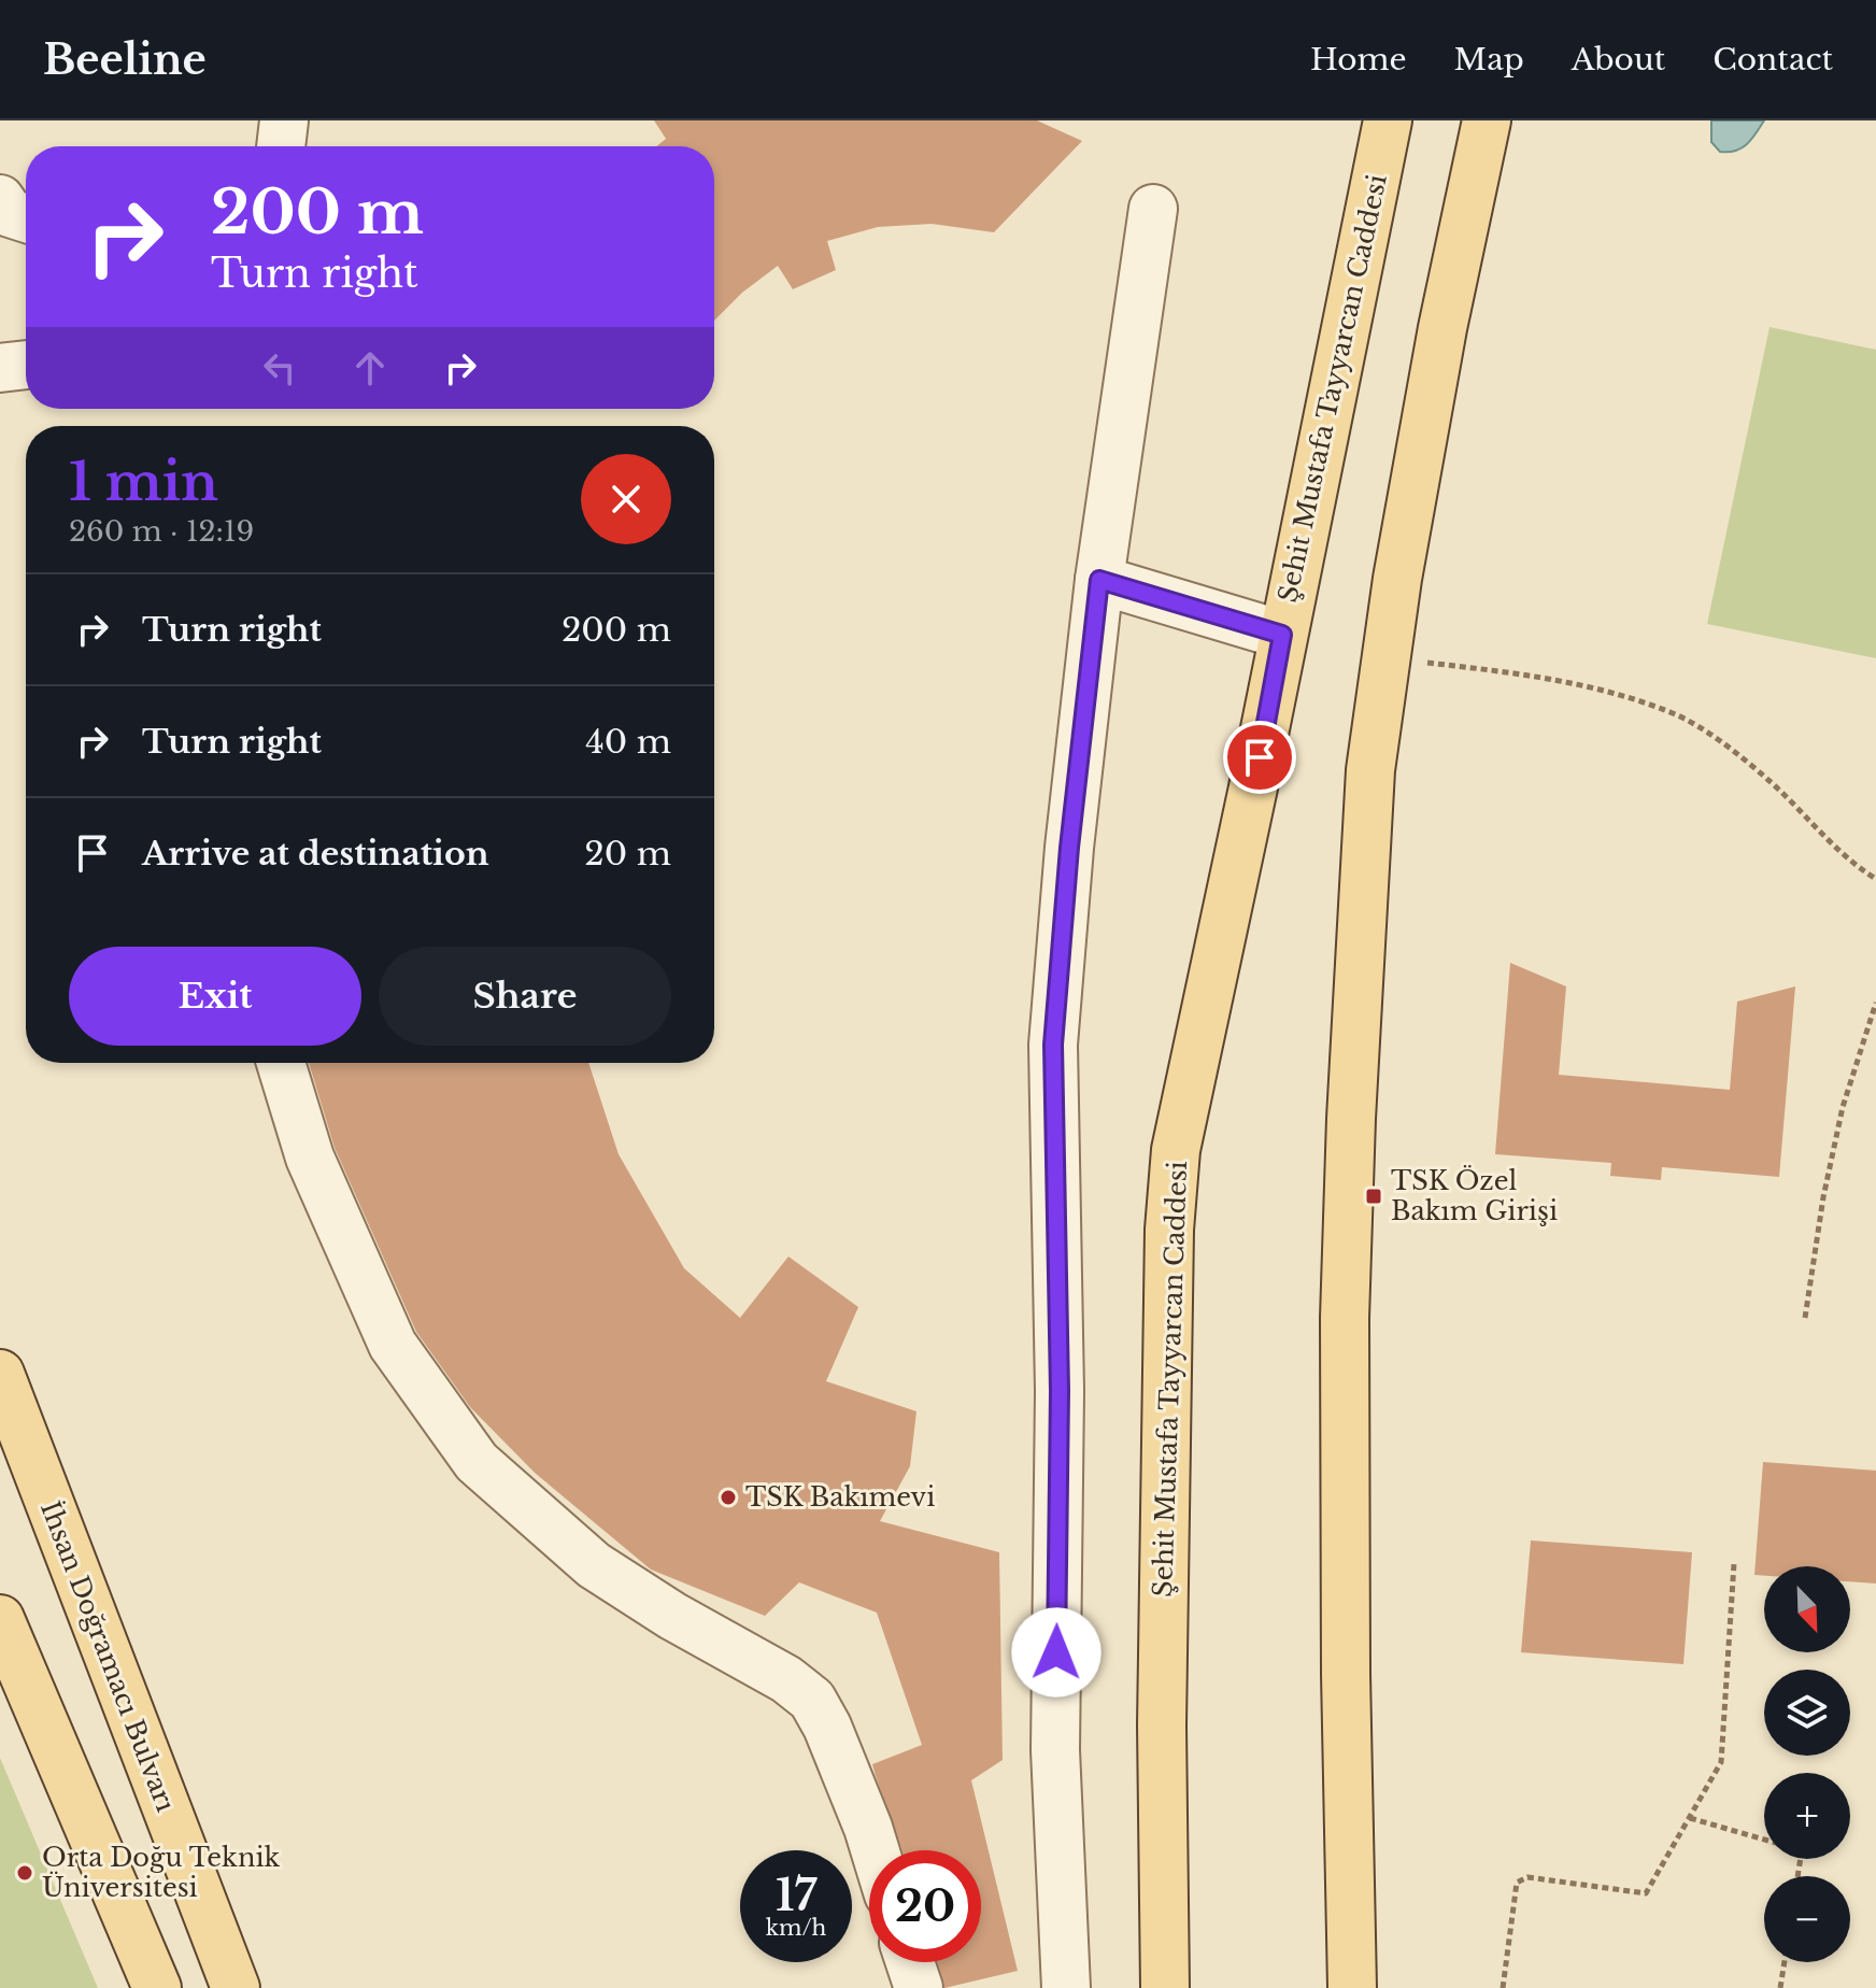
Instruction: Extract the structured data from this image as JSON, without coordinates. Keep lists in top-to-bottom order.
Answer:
{
  "streets": {
    "main road": ["Şehit Mustafa Tayyarcan Caddesi", "İhsan Doğramacı Bulvarı"]
  },
  "places": {
    "transit": ["TSK Özel Bakım Girişi"],
    "other": ["TSK Bakımevi", "Orta Doğu Teknik Üniversitesi"]
  },
  "north": "bottom right",
  "page": {
    "header": "Beeline",
    "nav": [
      "Home",
      "Map",
      "About",
      "Contact"
    ],
    "turn": ["200 m", "Turn right"],
    "heading": ["1 min", "260 m · 12:19"],
    "list": [
      {
        "name": "Turn right",
        "value": "200 m"
      },
      {
        "name": "Turn right",
        "value": "40 m"
      },
      {
        "name": "Arrive at destination",
        "value": "20 m"
      }
    ],
    "buttons": ["Exit", "Share"],
    "map_buttons": ["+", "−"],
    "speed": "17 km/h",
    "limit": "20"
  }
}
